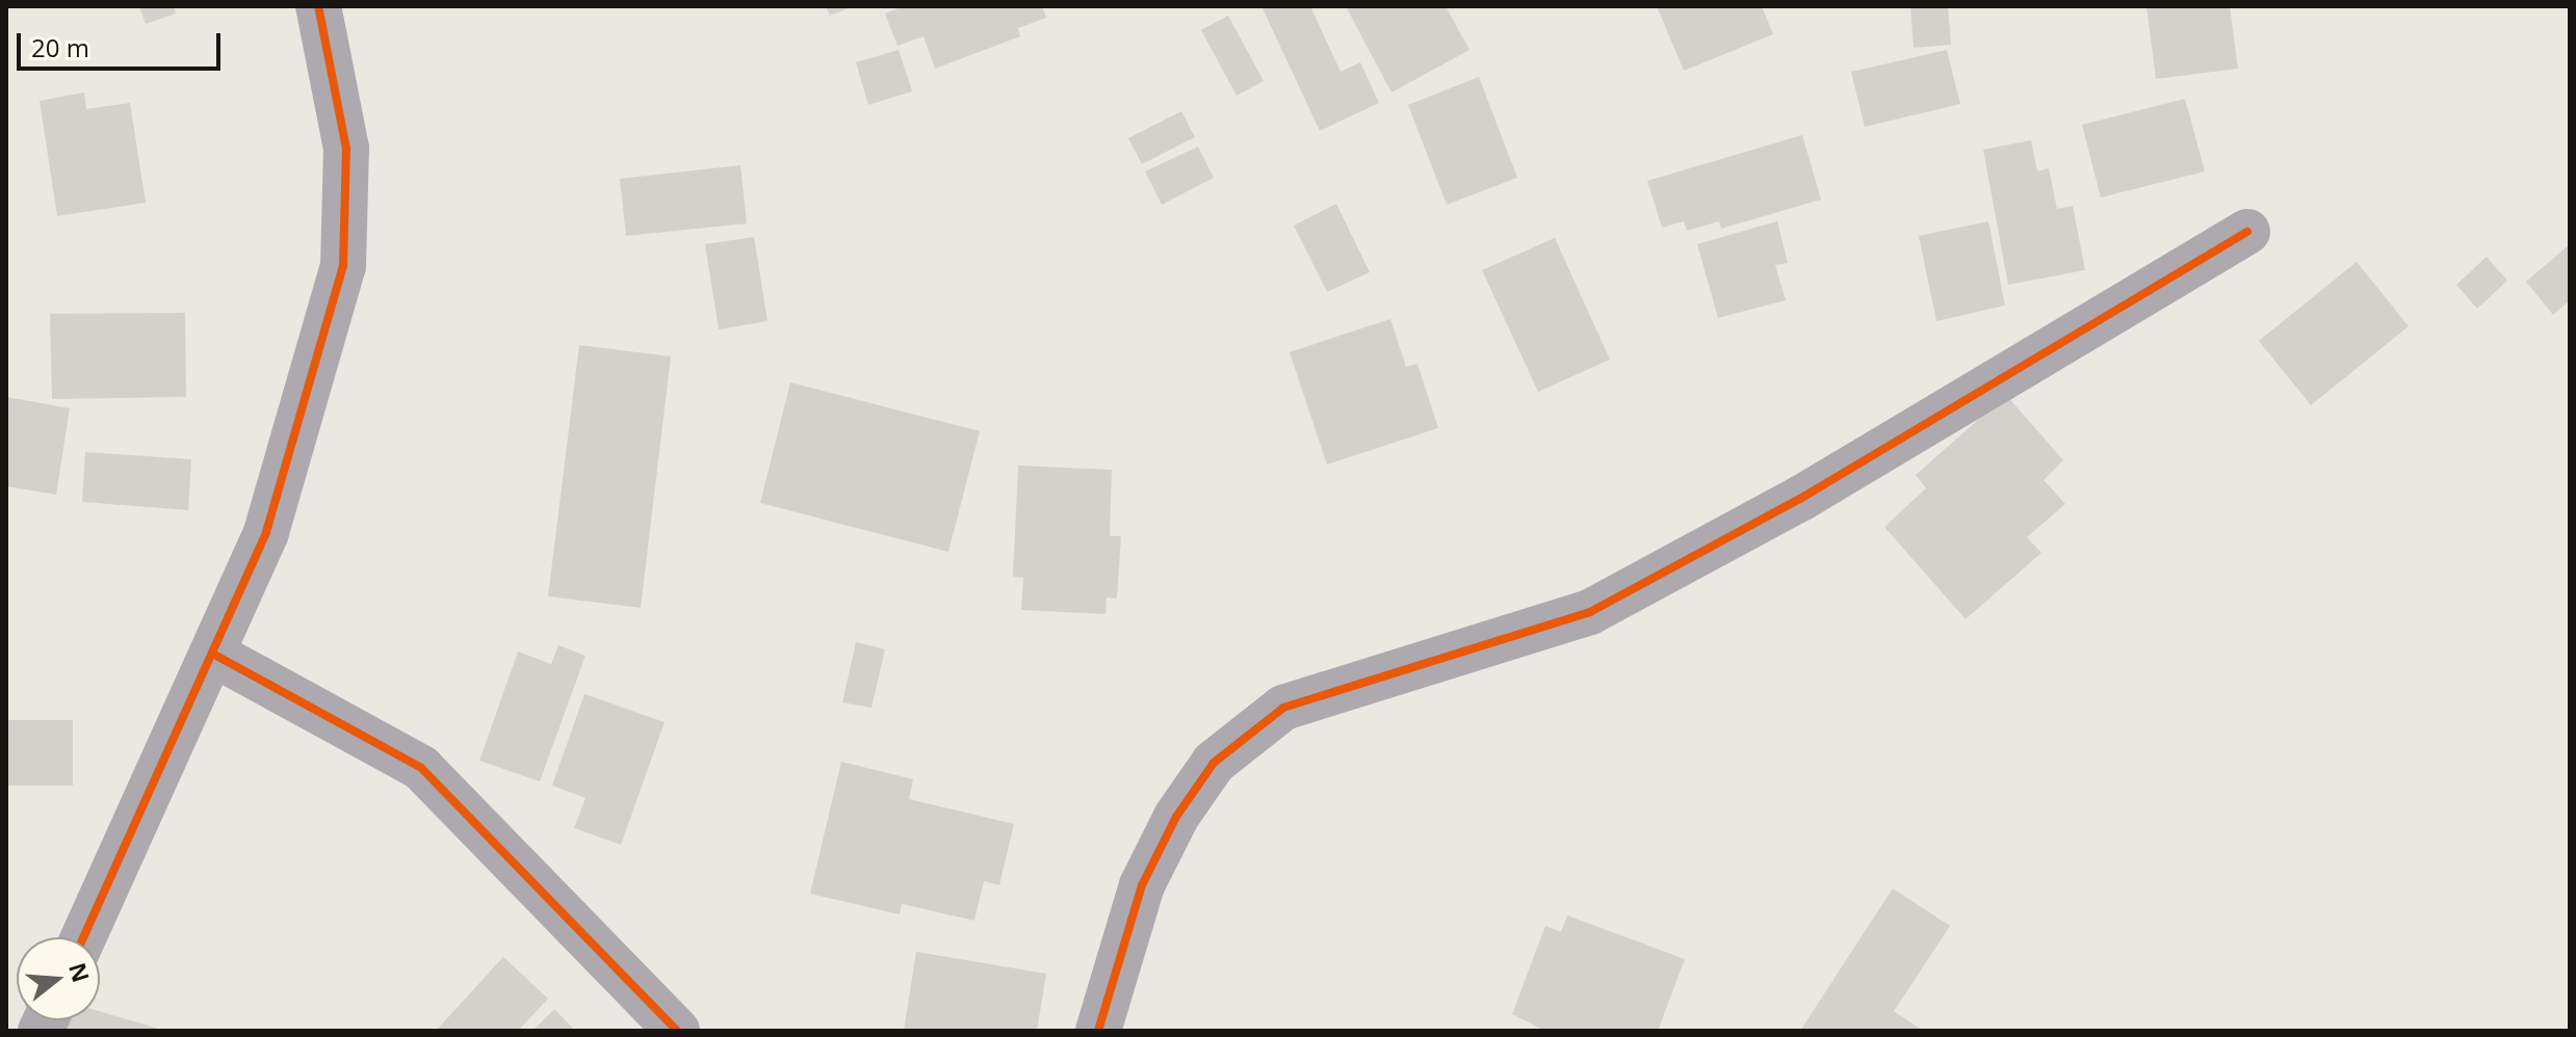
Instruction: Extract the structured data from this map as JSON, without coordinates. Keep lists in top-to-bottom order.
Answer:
{
  "scale_bar": "20 m",
  "north": "right"
}
